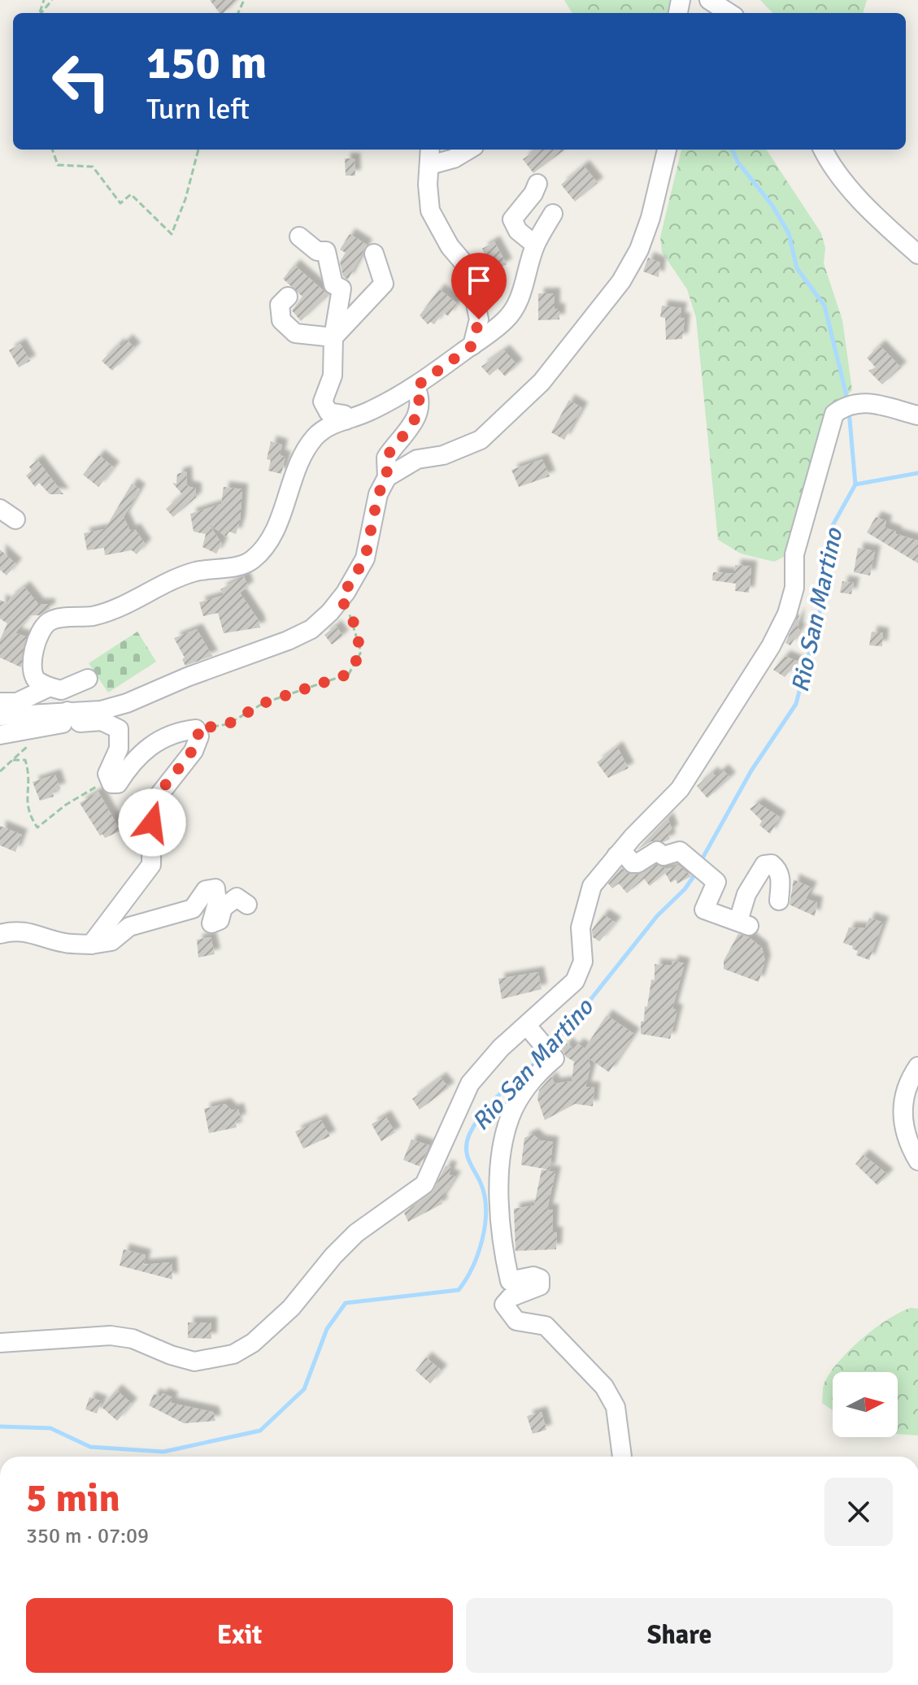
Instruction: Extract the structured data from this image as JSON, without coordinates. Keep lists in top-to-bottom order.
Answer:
{
  "water": ["Rio San Martino"],
  "north": "right",
  "page": {
    "turn": ["150 m", "Turn left"],
    "heading": ["5 min", "350 m · 07:09"],
    "buttons": ["Exit", "Share"]
  }
}
